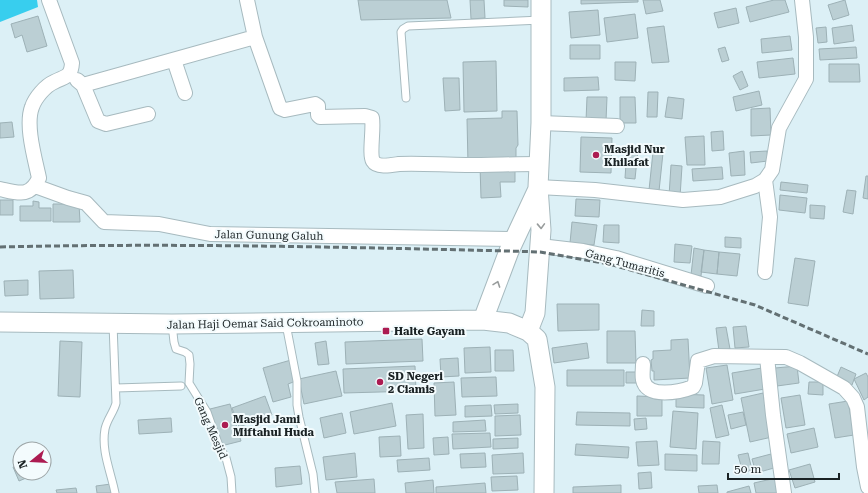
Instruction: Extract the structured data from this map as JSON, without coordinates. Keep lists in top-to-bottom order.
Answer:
{
  "streets": {
    "main road": ["Jalan Haji Oemar Said Cokroaminoto"],
    "street": ["Jalan Gunung Galuh", "Gang Tumaritis"],
    "lane": ["Gang Mesjid"]
  },
  "crossings": [
    ["Jalan Haji Oemar Said Cokroaminoto", "Gang Mesjid"]
  ],
  "places": {
    "other": ["Masjid Nur Khilafat", "SD Negeri 2 Ciamis", "Masjid Jami Miftahul Huda"],
    "transit": ["Halte Gayam"]
  },
  "scale_bar": "50 m",
  "north": "left"
}
